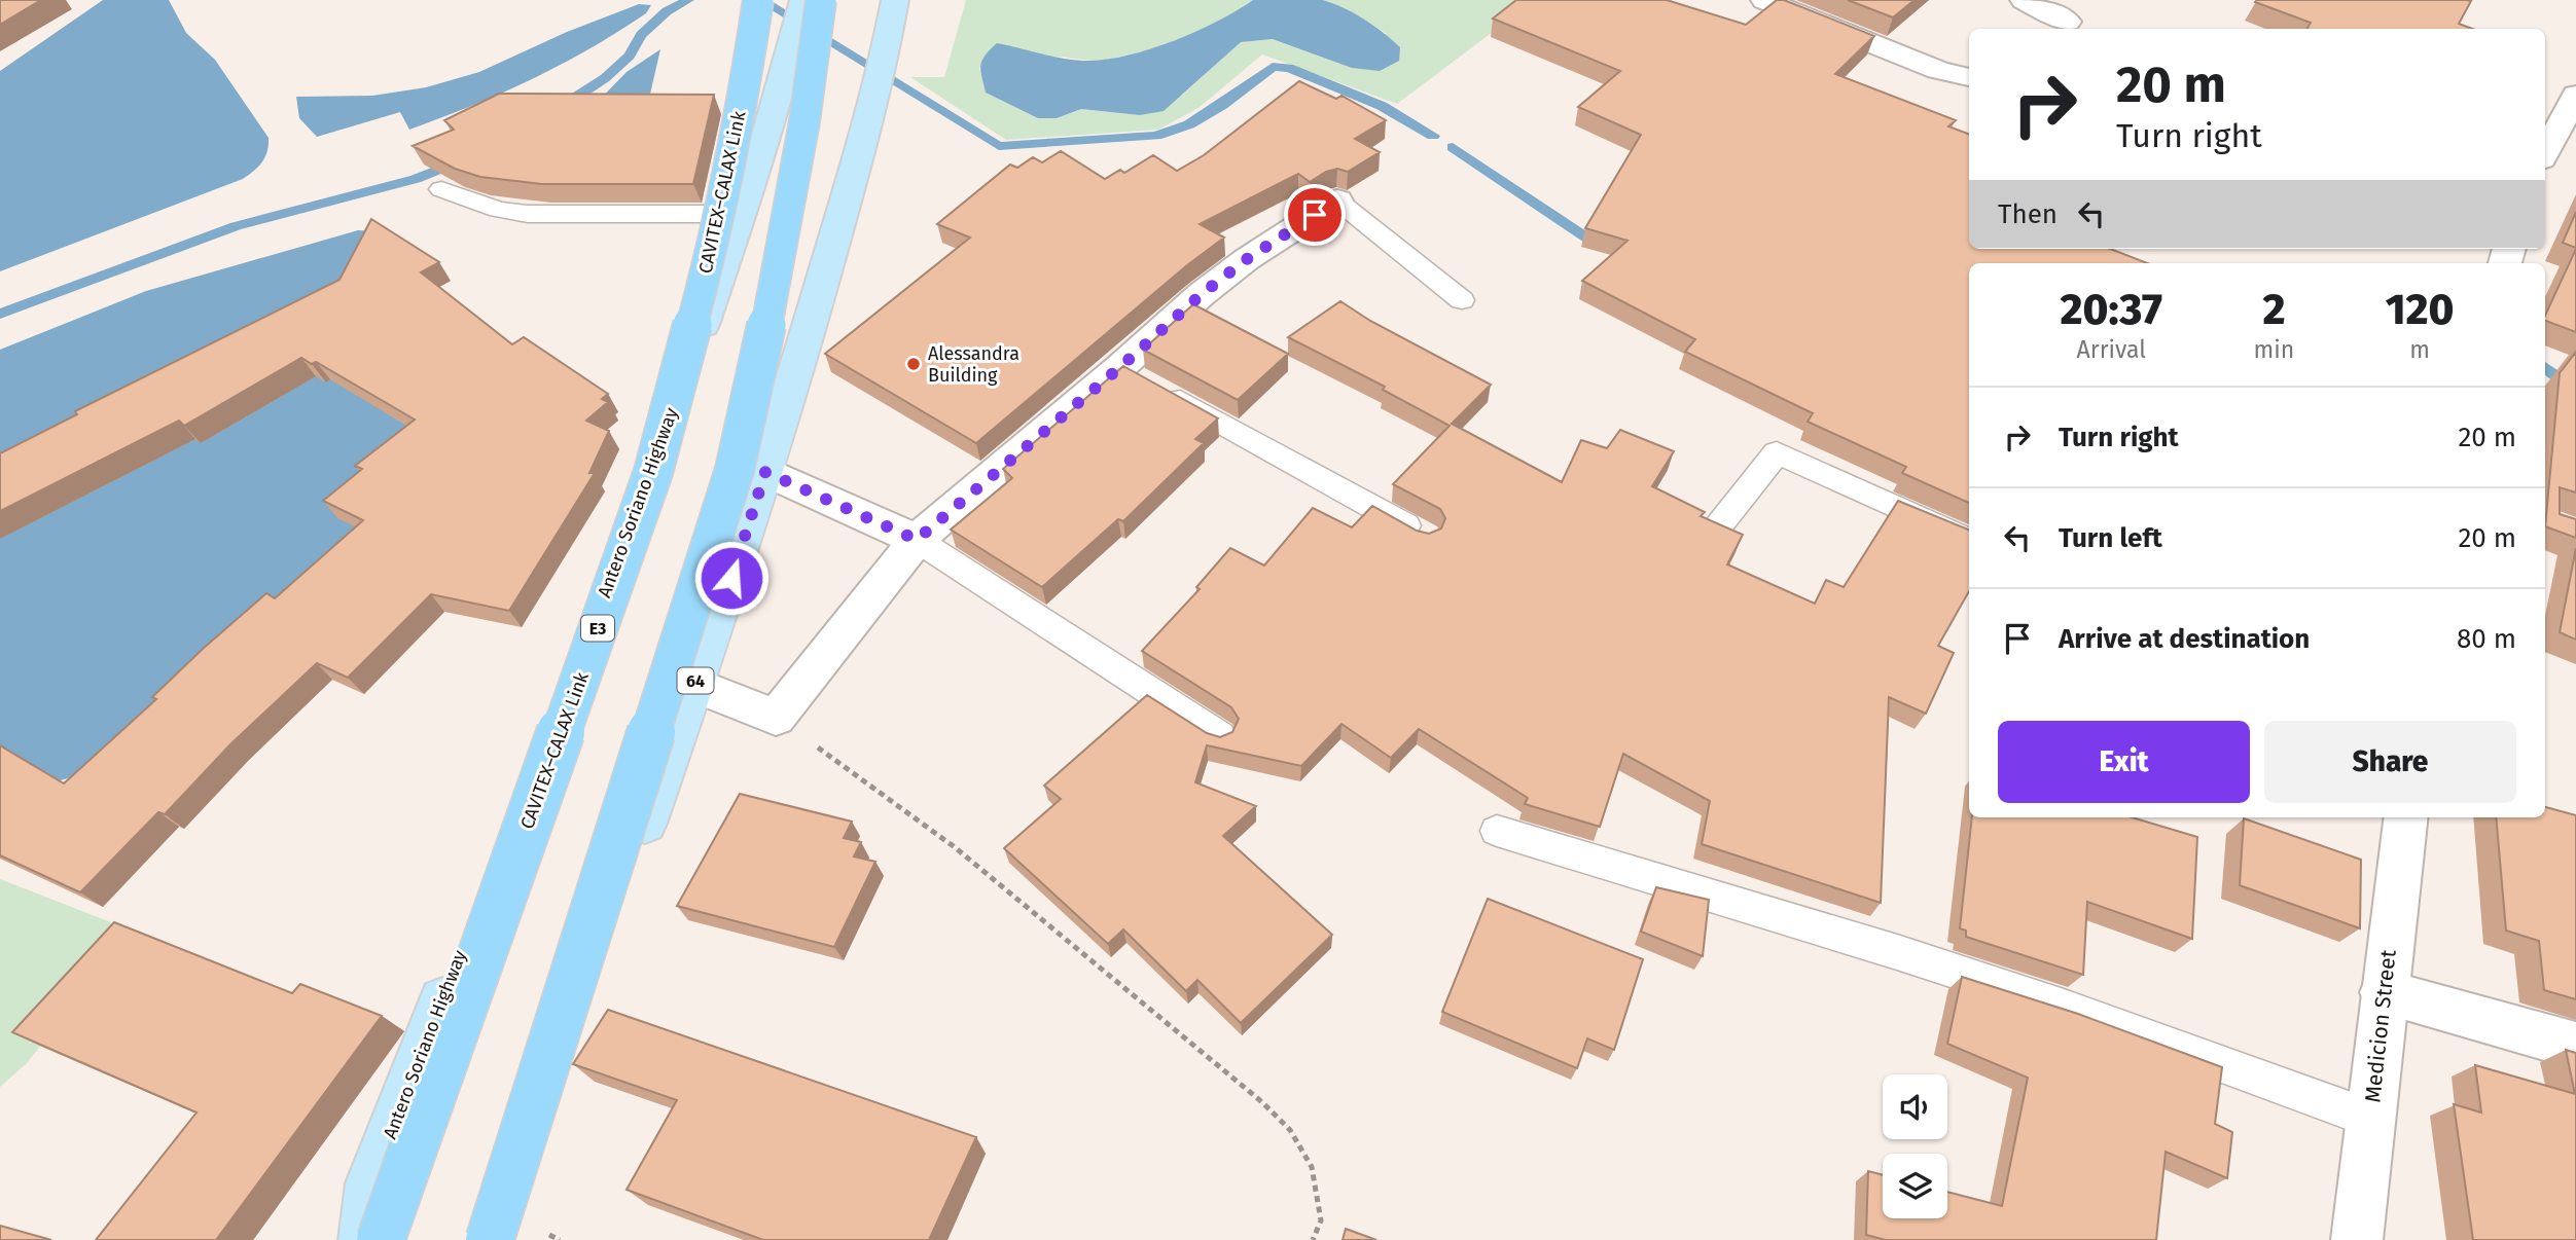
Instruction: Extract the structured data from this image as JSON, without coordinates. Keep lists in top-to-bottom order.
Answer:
{
  "streets": {
    "highway": ["CAVITEX–CALAX Link", "E3"],
    "main road": ["Antero Soriano Highway", "64"],
    "street": ["Medicion Street"]
  },
  "places": ["Alessandra Building"],
  "page": {
    "turn": ["20 m", "Turn right"],
    "then": "Then",
    "eta": [
      "20:37",
      "Arrival",
      "2",
      "min",
      "120",
      "m"
    ],
    "list": [
      {
        "name": "Turn right",
        "value": "20 m"
      },
      {
        "name": "Turn left",
        "value": "20 m"
      },
      {
        "name": "Arrive at destination",
        "value": "80 m"
      }
    ],
    "buttons": ["Exit", "Share"]
  }
}
